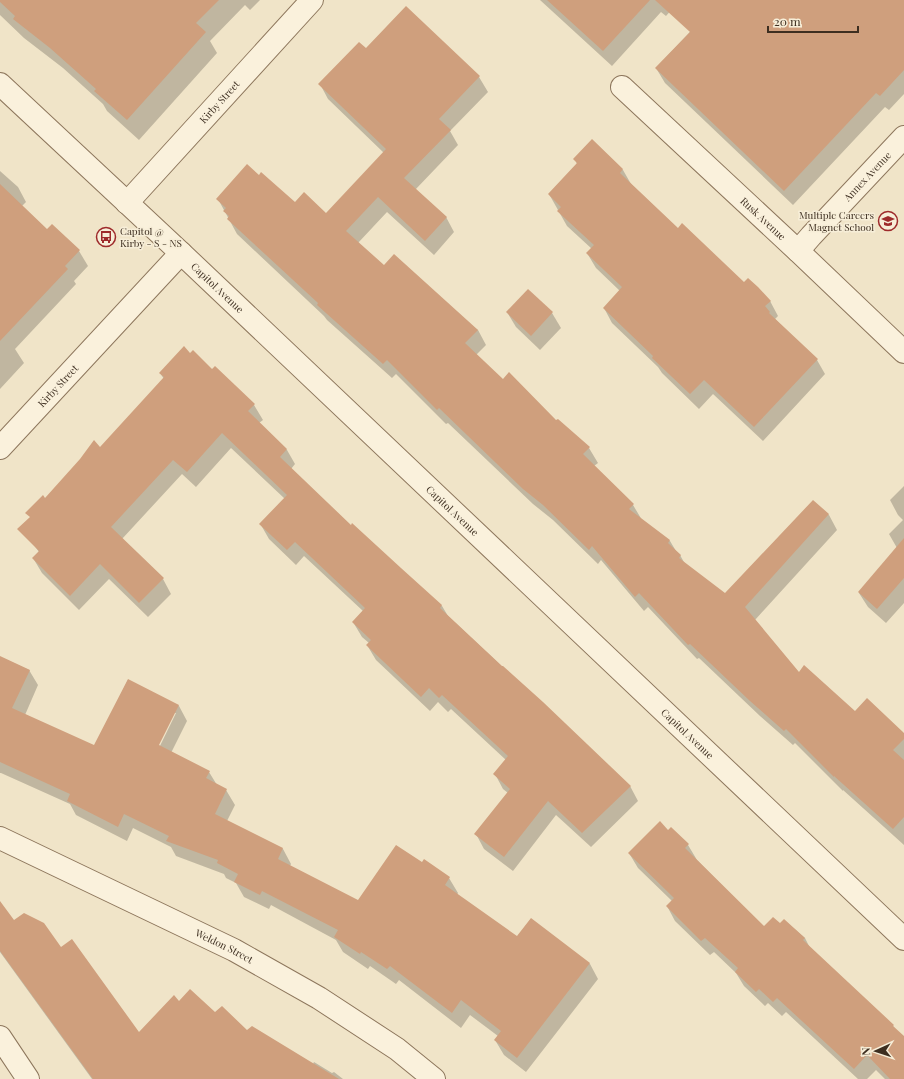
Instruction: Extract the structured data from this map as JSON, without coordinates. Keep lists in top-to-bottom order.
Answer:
{
  "streets": {
    "street": [
      "Kirby Street",
      "Annex Avenue",
      "Rusk Avenue",
      "Capitol Avenue",
      "Weldon Street"
    ]
  },
  "crossings": [
    ["Kirby Street", "Capitol Avenue"],
    ["Annex Avenue", "Rusk Avenue"]
  ],
  "places": {
    "school or university": ["Multiple Careers Magnet School"],
    "bus stop": ["Capitol @ Kirby - S - NS"]
  },
  "scale_bar": "20 m",
  "north": "left"
}
